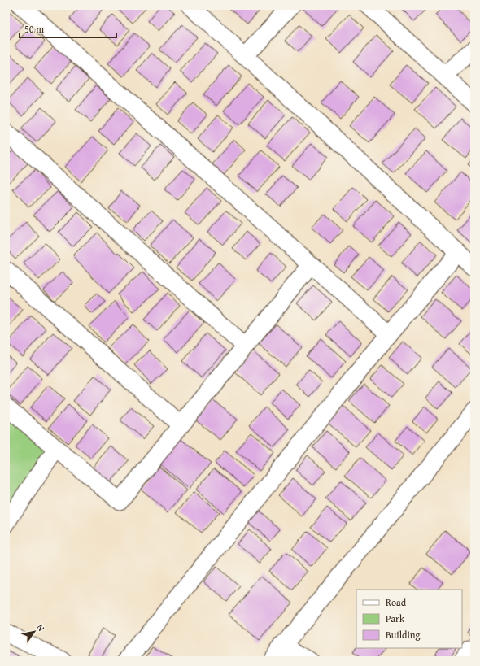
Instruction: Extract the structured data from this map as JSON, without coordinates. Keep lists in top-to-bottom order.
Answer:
{
  "legend": ["Road", "Park", "Building"],
  "scale_bar": "50 m",
  "north": "top right"
}
